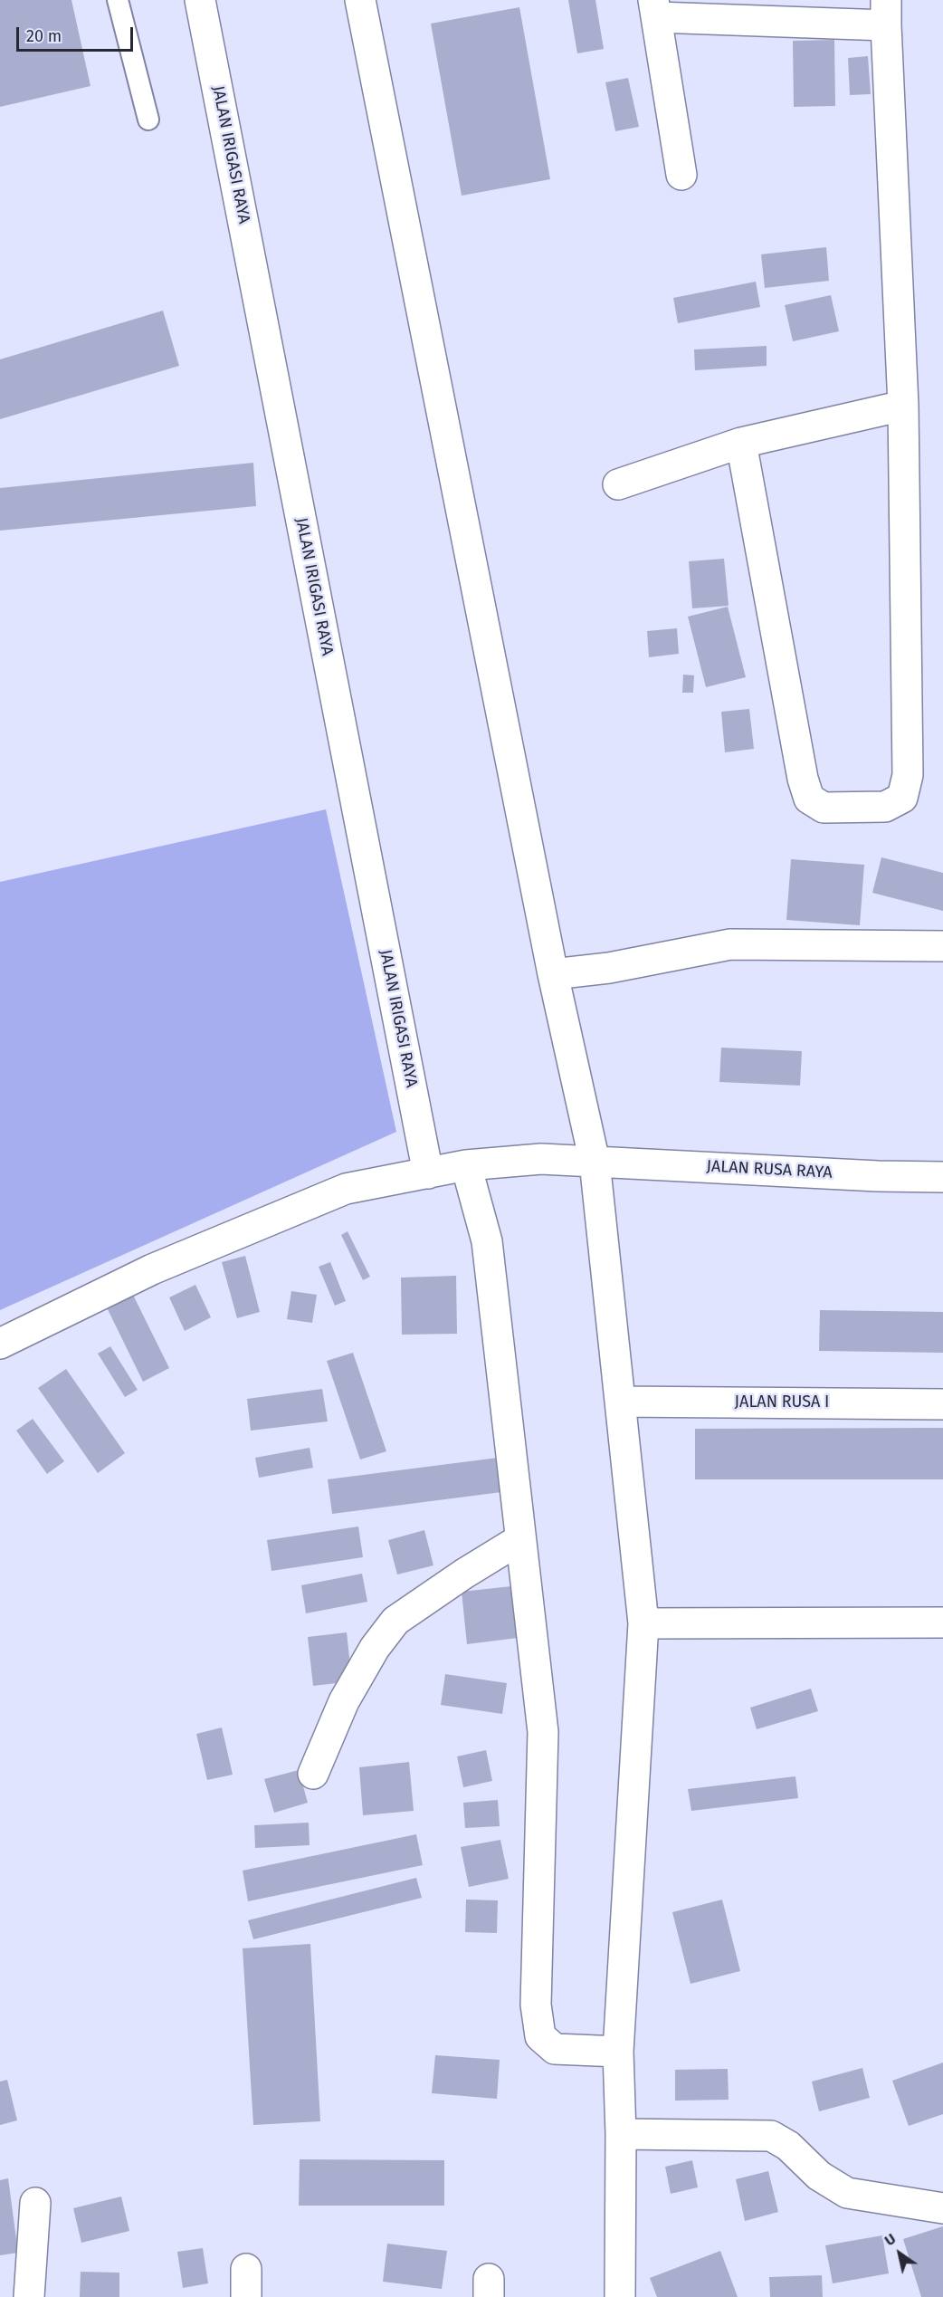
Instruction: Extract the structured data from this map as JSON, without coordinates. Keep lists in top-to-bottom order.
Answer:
{
  "streets": {
    "street": ["JALAN IRIGASI RAYA", "JALAN RUSA RAYA", "JALAN RUSA I"]
  },
  "crossings": [
    ["JALAN IRIGASI RAYA", "JALAN RUSA RAYA"]
  ],
  "scale_bar": "20 m",
  "north": "top left"
}
